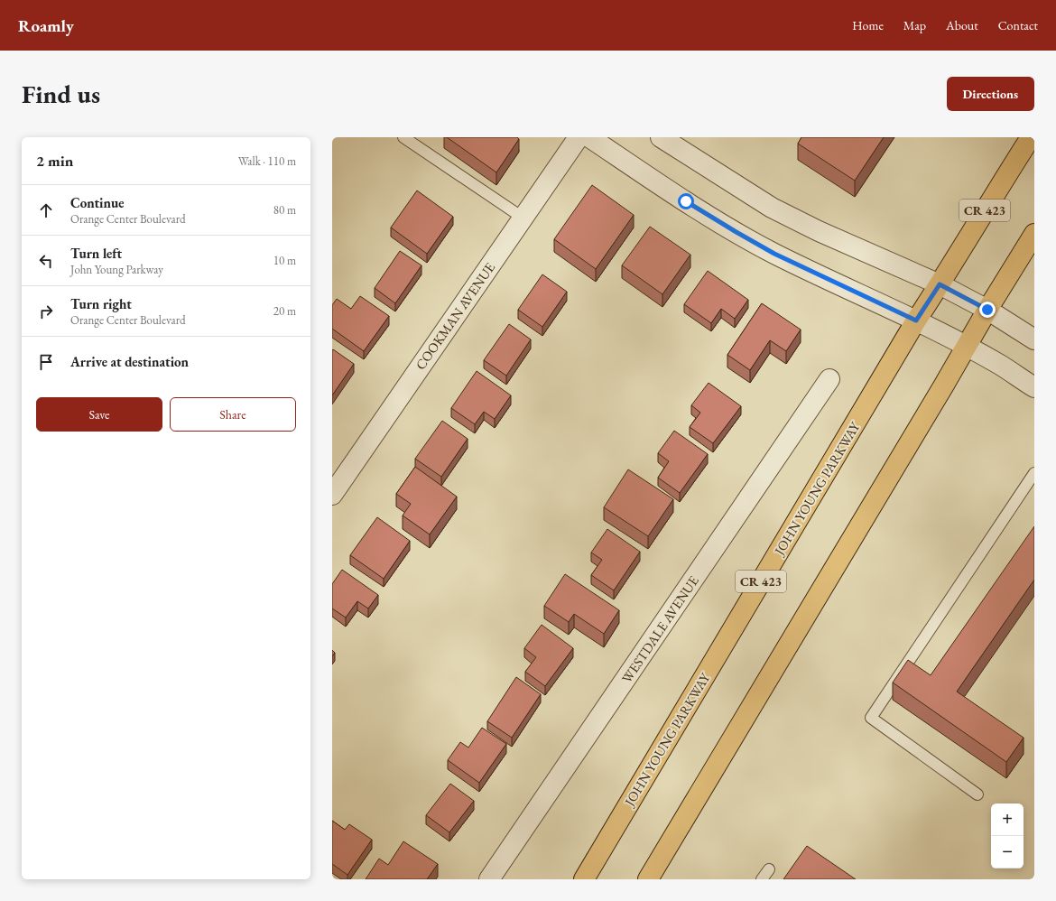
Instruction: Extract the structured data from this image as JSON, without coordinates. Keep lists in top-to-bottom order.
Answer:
{
  "streets": {
    "main road": ["CR 423", "JOHN YOUNG PARKWAY"],
    "street": ["COOKMAN AVENUE", "WESTDALE AVENUE"]
  },
  "page": {
    "header": "Roamly",
    "nav": [
      "Home",
      "Map",
      "About",
      "Contact"
    ],
    "buttons": [
      "Directions",
      ["Save", "Share"]
    ],
    "title": "Find us",
    "heading": ["2 min", "Walk · 110 m"],
    "list": [
      ["Continue", "Orange Center Boulevard", "80 m"],
      ["Turn left", "John Young Parkway", "10 m"],
      ["Turn right", "Orange Center Boulevard", "20 m"],
      "Arrive at destination"
    ],
    "map_buttons": ["+", "−"]
  }
}
